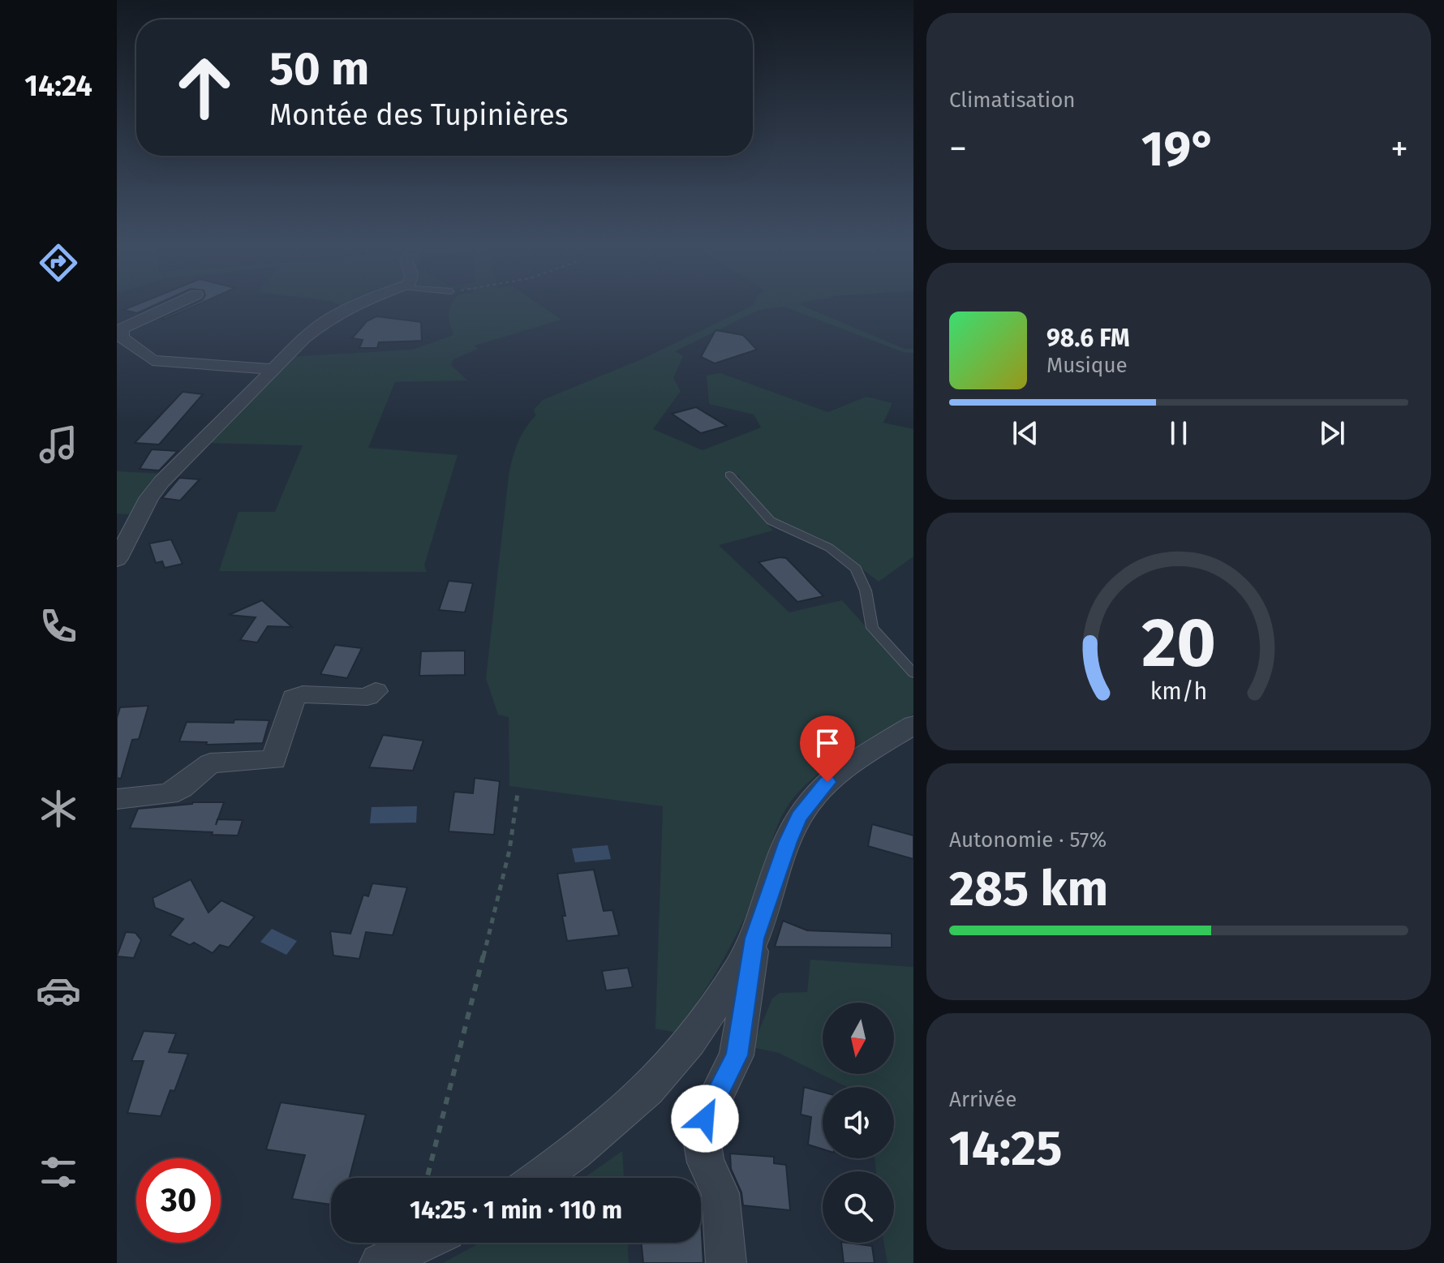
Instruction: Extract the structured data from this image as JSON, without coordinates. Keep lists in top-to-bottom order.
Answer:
{
  "north": "bottom",
  "page": {
    "tabs": "14:24",
    "tile": [
      "Climatisation",
      ["Autonomie · 57%", "285 km"],
      ["Arrivée", "14:25"]
    ],
    "turn": ["50 m", "Montée des Tupinières"],
    "heat": ["−", "19°", "+"],
    "song": ["98.6 FM", "Musique"],
    "limit": "30",
    "trip": "14:25 · 1 min · 110 m",
    "gauge": ["20", "km/h"]
  }
}
